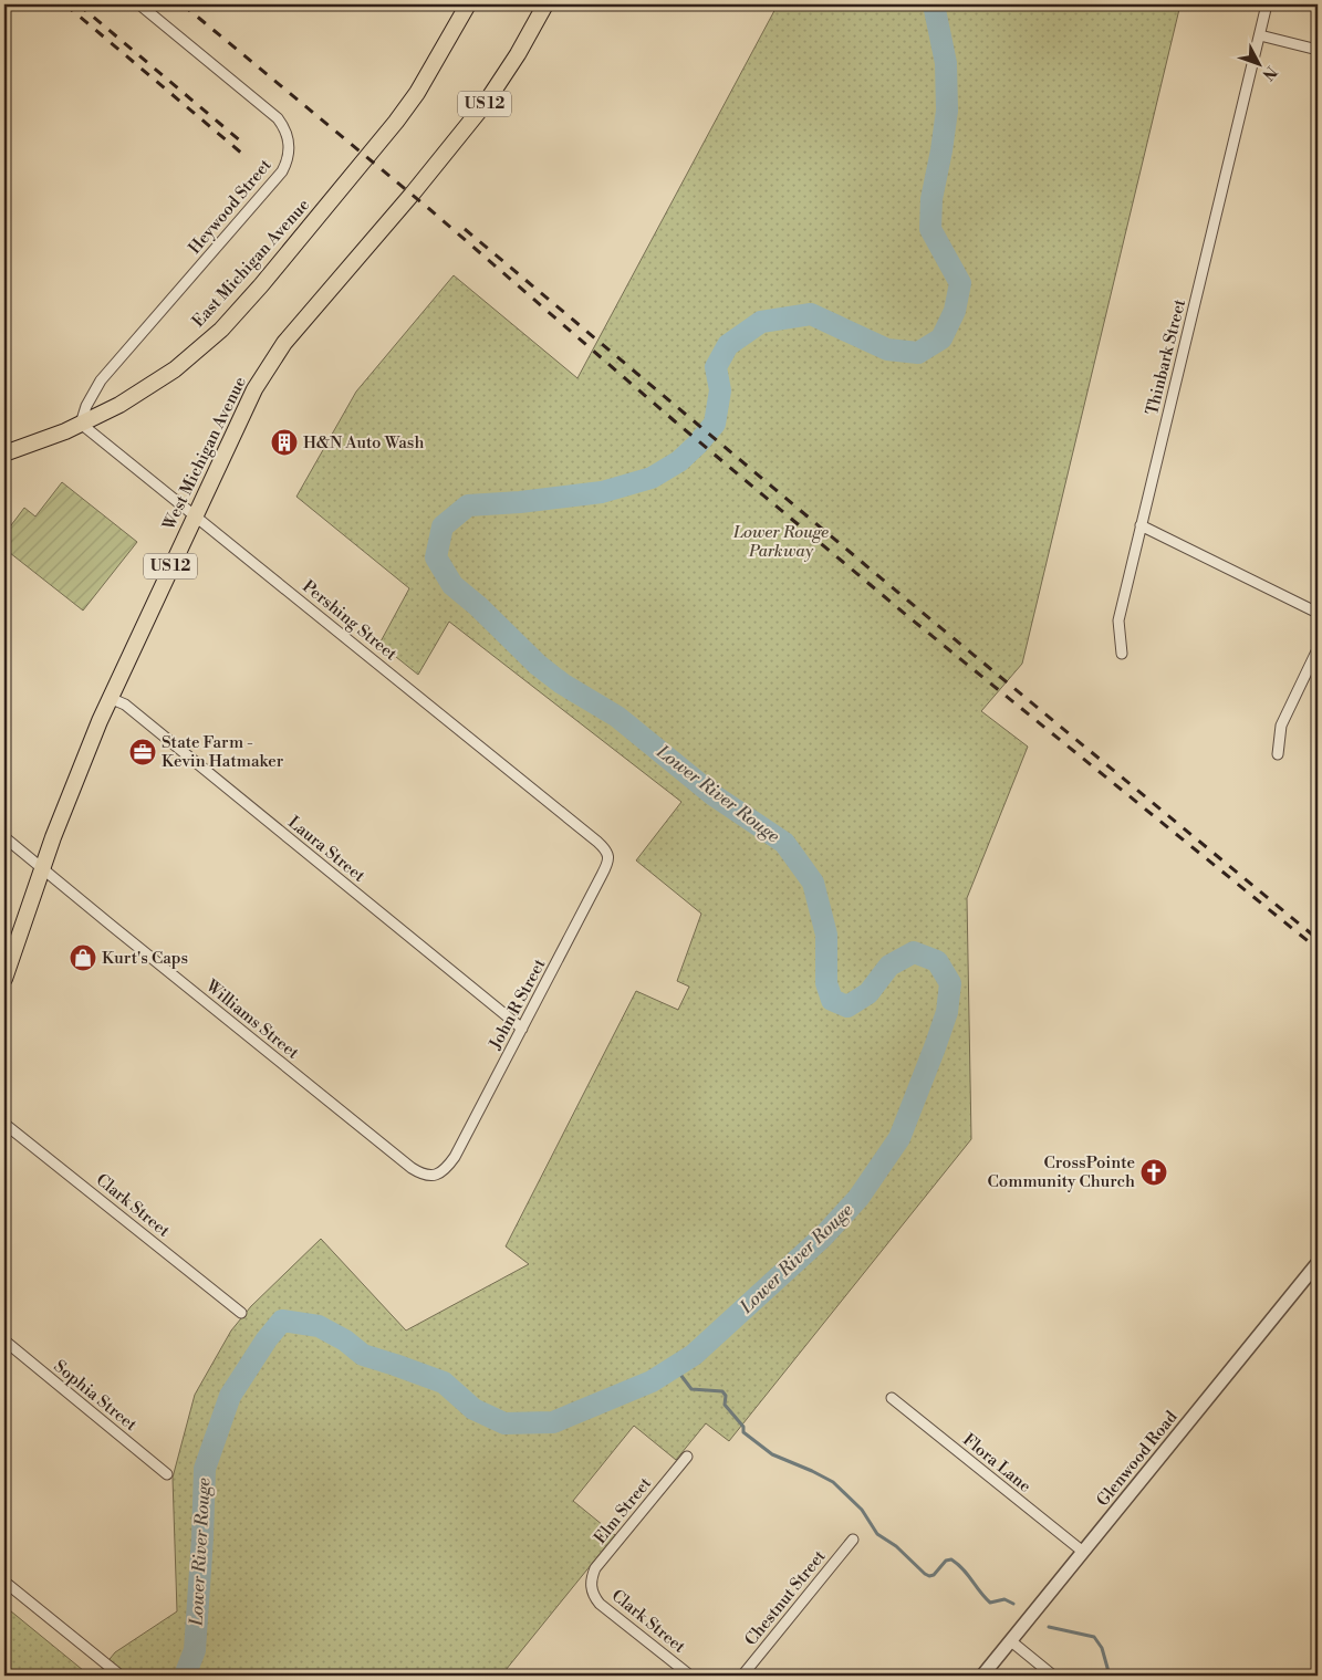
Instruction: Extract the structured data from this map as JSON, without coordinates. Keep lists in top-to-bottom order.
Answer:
{
  "streets": {
    "main road": ["US 12", "East Michigan Avenue", "West Michigan Avenue"],
    "street": [
      "Heywood Street",
      "Thinbark Street",
      "Pershing Street",
      "Laura Street",
      "John R Street",
      "Williams Street",
      "Clark Street",
      "Sophia Street",
      "Glenwood Road",
      "Flora Lane",
      "Elm Street",
      "Chestnut Street"
    ]
  },
  "crossings": [
    ["Heywood Street", "East Michigan Avenue"],
    ["Heywood Street", "Pershing Street"],
    ["East Michigan Avenue", "Pershing Street"],
    ["West Michigan Avenue", "Pershing Street"],
    ["West Michigan Avenue", "Laura Street"],
    ["West Michigan Avenue", "Williams Street"],
    ["Pershing Street", "John R Street"],
    ["Laura Street", "John R Street"],
    ["John R Street", "Williams Street"],
    ["Clark Street", "Elm Street"],
    ["Glenwood Road", "Flora Lane"]
  ],
  "water": ["Lower River Rouge"],
  "parks": ["Lower Rouge Parkway"],
  "places": {
    "building": ["H&N Auto Wash"],
    "office": ["State Farm - Kevin Hatmaker"],
    "shop": ["Kurt's Caps"],
    "church": ["CrossPointe Community Church"]
  },
  "north": "bottom right"
}
